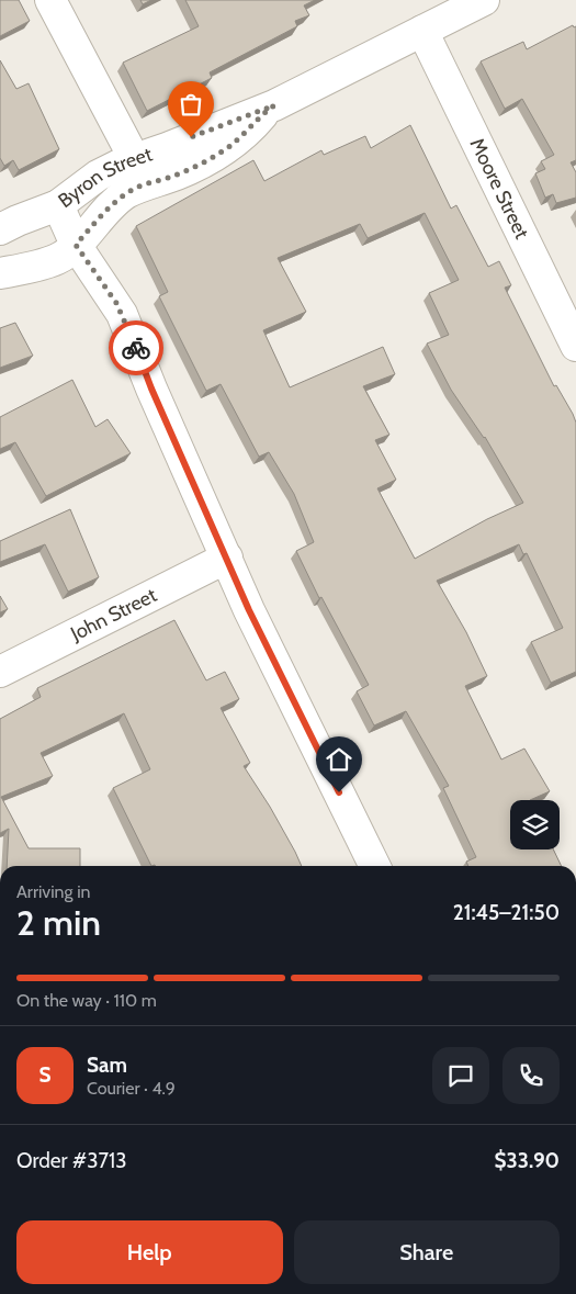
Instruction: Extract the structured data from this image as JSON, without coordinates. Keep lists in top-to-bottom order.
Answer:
{
  "streets": {
    "street": ["Byron Street", "Moore Street", "John Street"]
  },
  "crossings": [
    ["Byron Street", "Moore Street"]
  ],
  "page": {
    "heading": ["2 min", "Arriving in", "21:45–21:50"],
    "panel": [
      "Sam",
      "Courier · 4.9",
      "Order #3713",
      "$33.90"
    ],
    "bar": "On the way · 110 m",
    "round": "S",
    "buttons": ["Help", "Share"]
  }
}
